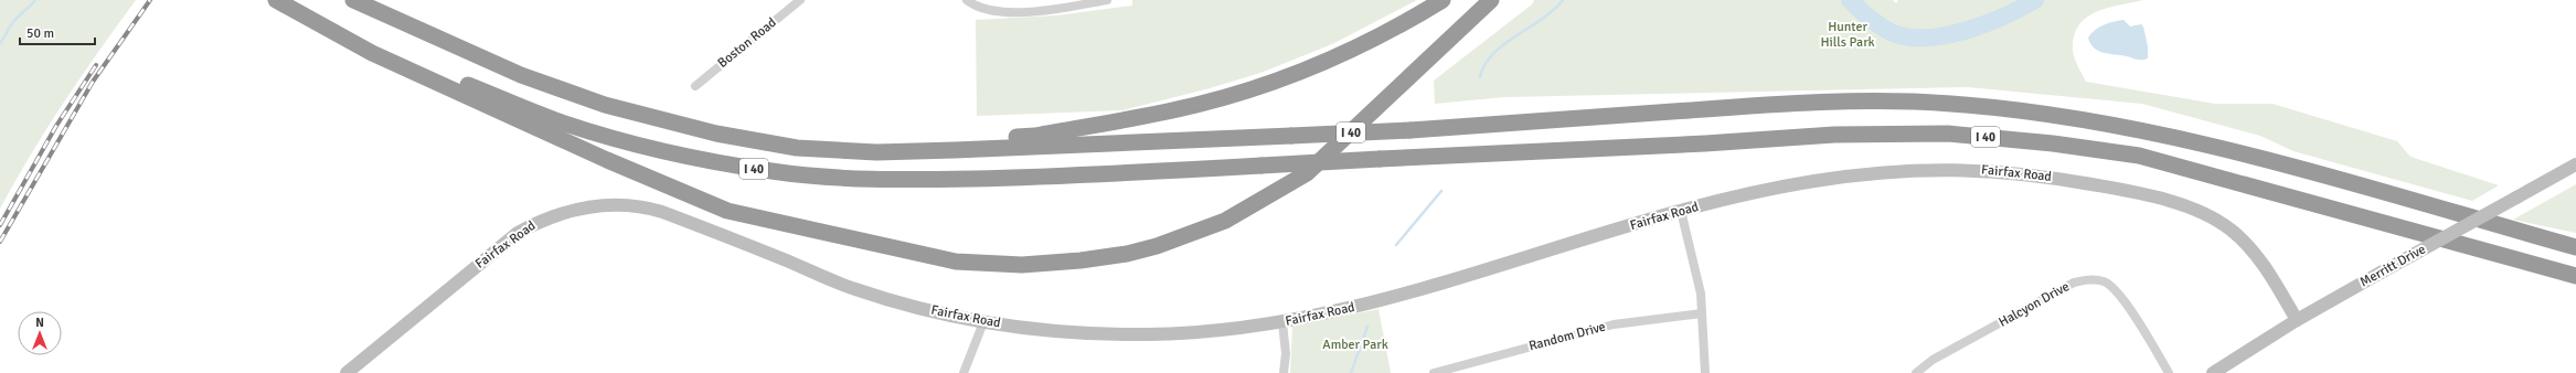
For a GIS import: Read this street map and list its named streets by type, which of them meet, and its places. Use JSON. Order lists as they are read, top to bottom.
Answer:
{
  "streets": {
    "highway": ["I 40"],
    "street": [
      "Boston Road",
      "Fairfax Road",
      "Merritt Drive",
      "Halcyon Drive",
      "Random Drive"
    ]
  },
  "crossings": [
    ["Fairfax Road", "Merritt Drive"]
  ],
  "parks": ["Hunter Hills Park", "Amber Park"],
  "scale_bar": "50 m",
  "north": "top"
}
